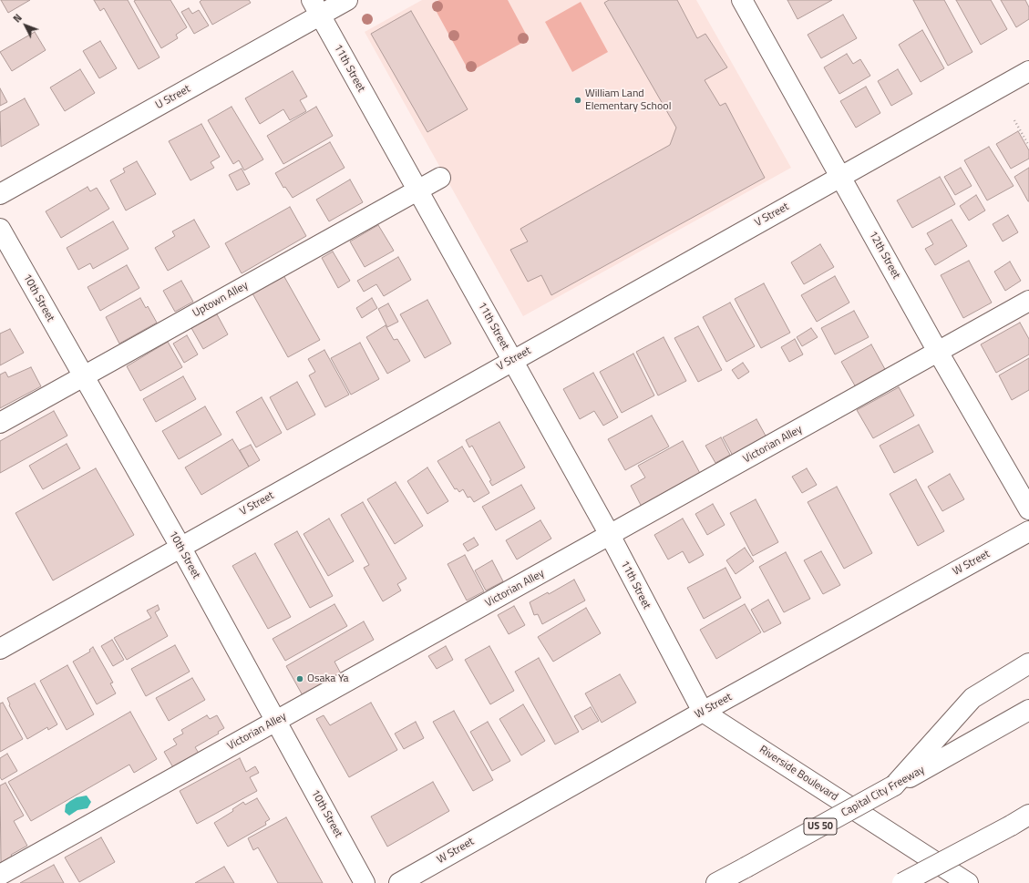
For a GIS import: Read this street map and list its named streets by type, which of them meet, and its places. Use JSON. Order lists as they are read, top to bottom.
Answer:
{
  "streets": {
    "main road": [
      "11th Street",
      "U Street",
      "V Street",
      "12th Street",
      "10th Street",
      "Uptown Alley",
      "Victorian Alley",
      "W Street",
      "Riverside Boulevard",
      "Capital City Freeway",
      "US 50"
    ]
  },
  "crossings": [
    ["11th Street", "U Street"],
    ["11th Street", "V Street"],
    ["11th Street", "Uptown Alley"],
    ["11th Street", "Victorian Alley"],
    ["11th Street", "W Street"],
    ["11th Street", "Riverside Boulevard"],
    ["V Street", "12th Street"],
    ["V Street", "10th Street"],
    ["12th Street", "Victorian Alley"],
    ["10th Street", "Uptown Alley"],
    ["10th Street", "Victorian Alley"],
    ["W Street", "Riverside Boulevard"]
  ],
  "places": ["William Land Elementary School", "Osaka Ya"],
  "north": "top left"
}
